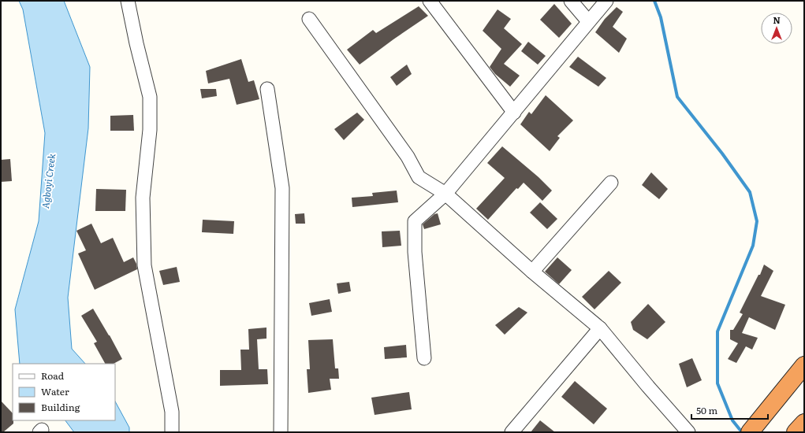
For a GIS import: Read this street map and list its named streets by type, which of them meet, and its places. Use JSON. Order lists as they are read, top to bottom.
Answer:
{
  "water": ["Agboyi Creek"],
  "legend": ["Road", "Water", "Building"],
  "scale_bar": "50 m",
  "north": "top"
}
